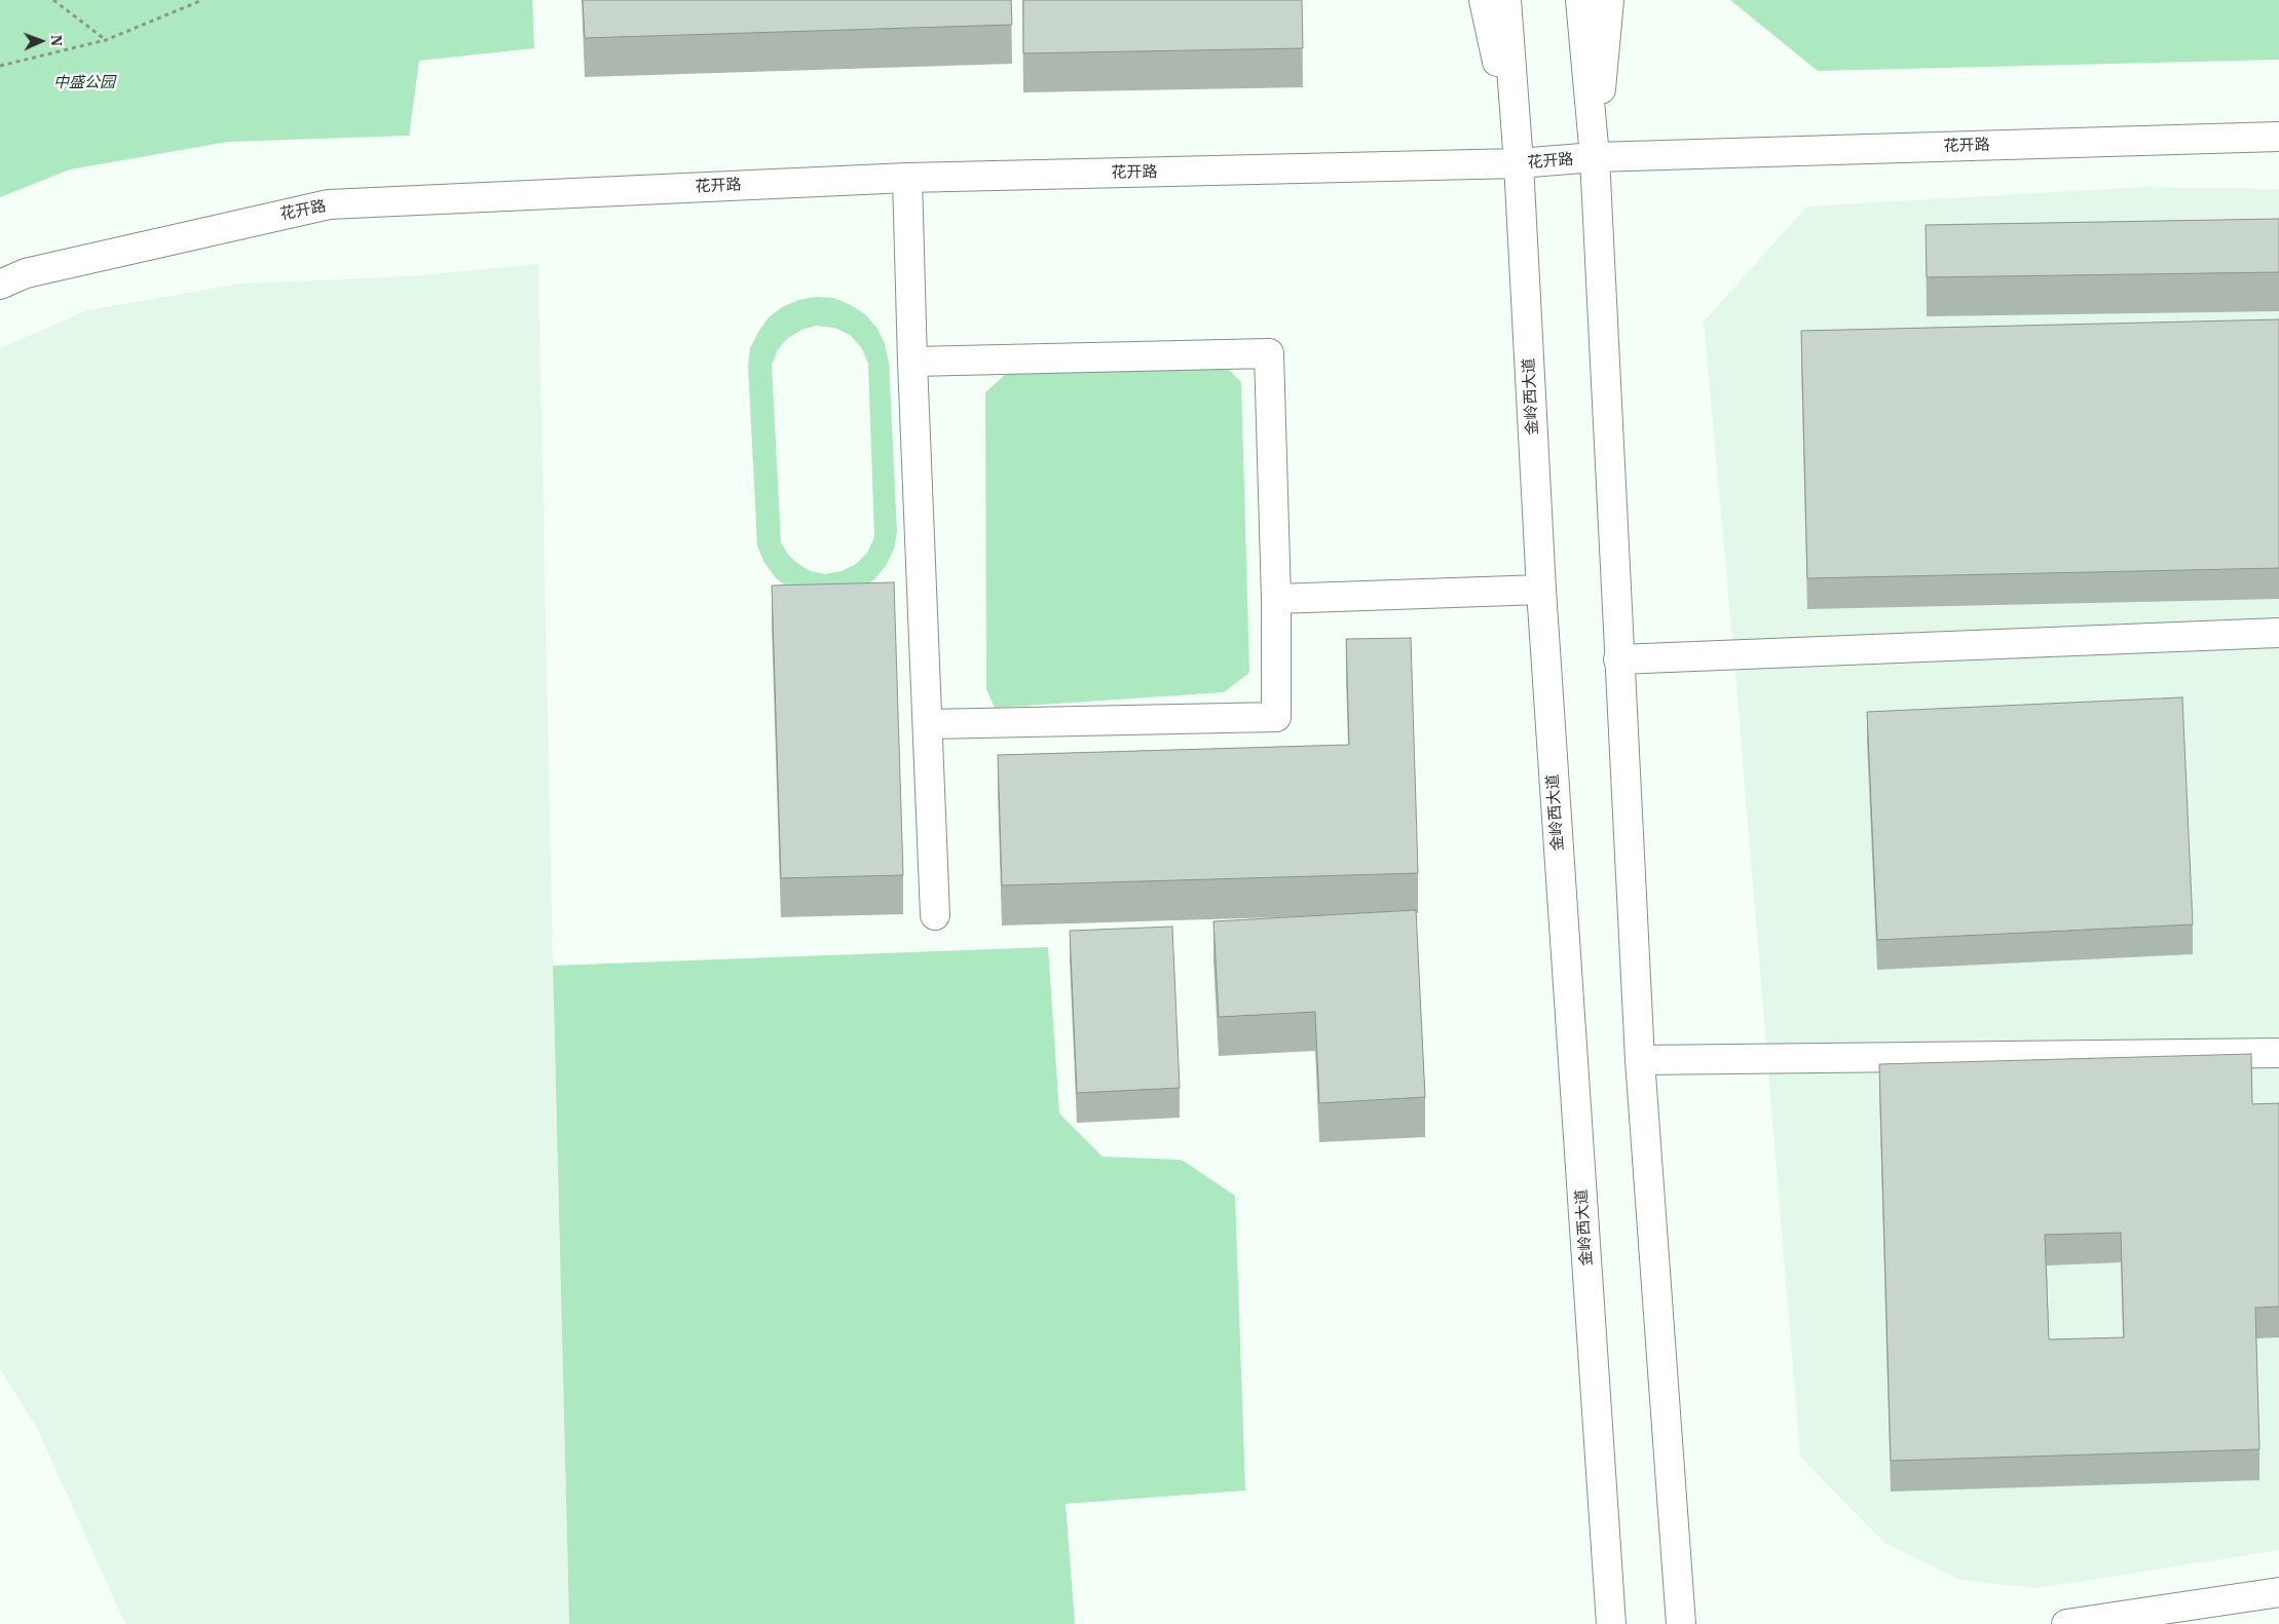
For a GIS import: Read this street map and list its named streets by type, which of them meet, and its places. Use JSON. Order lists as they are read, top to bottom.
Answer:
{
  "streets": {
    "street": ["花开路", "金岭西大道"]
  },
  "crossings": [
    ["花开路", "金岭西大道"]
  ],
  "parks": ["中盛公园"],
  "north": "right"
}
